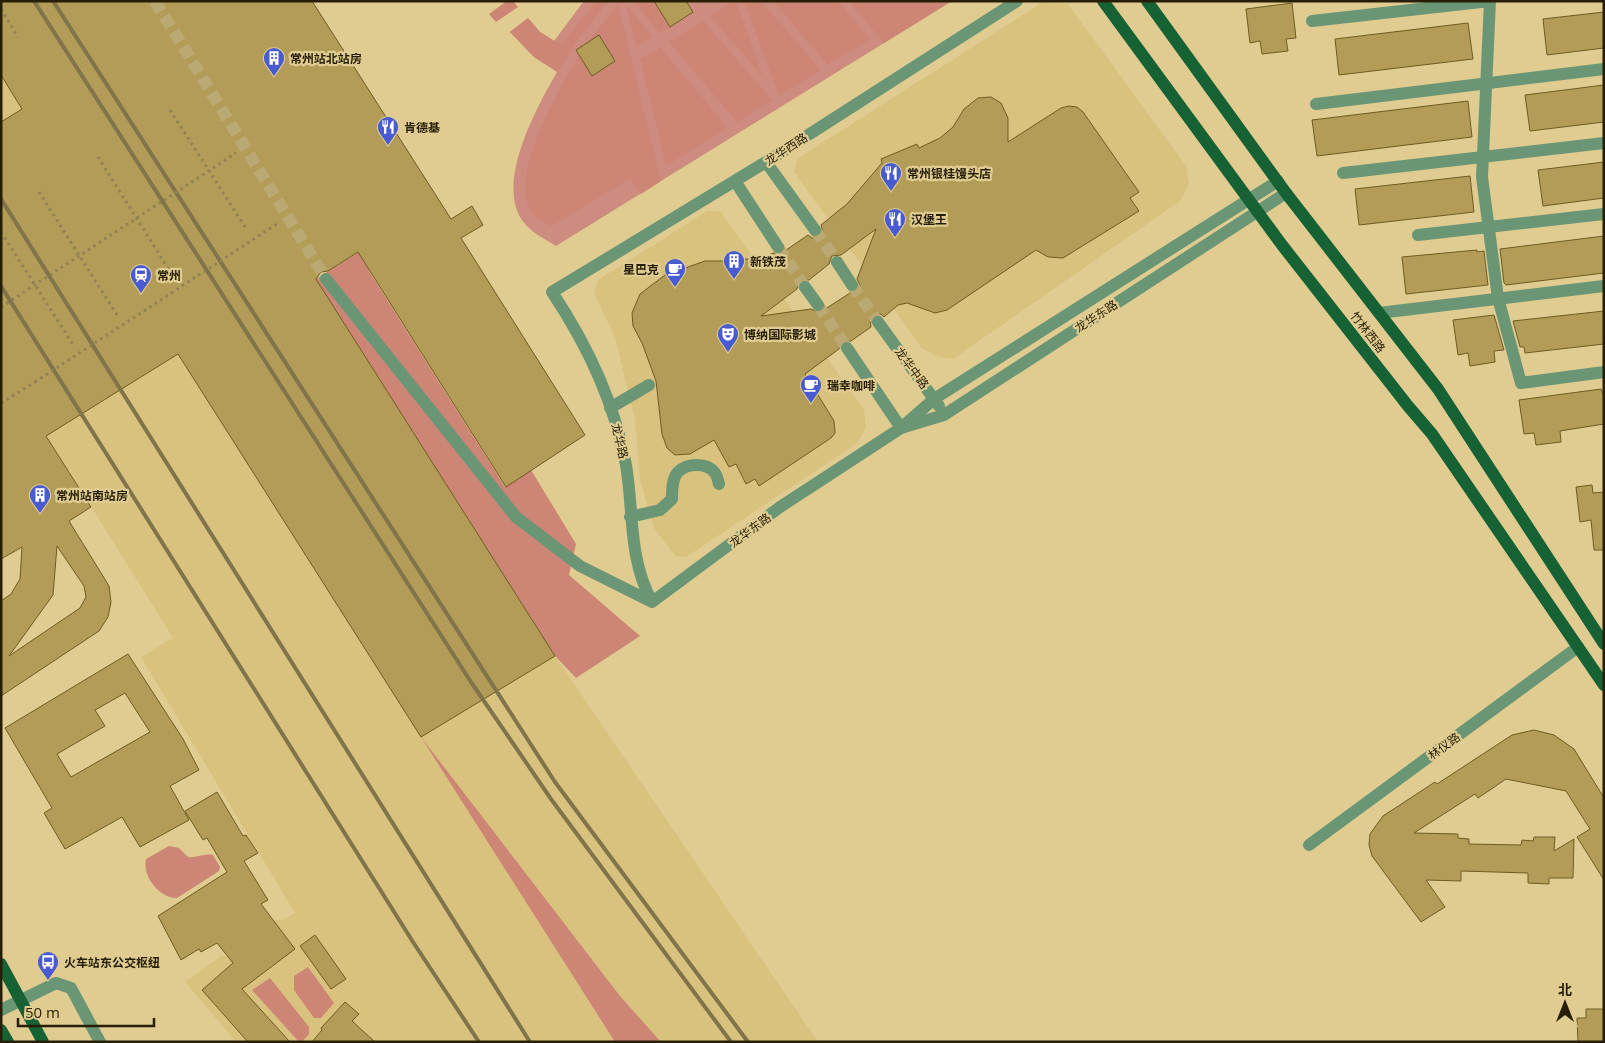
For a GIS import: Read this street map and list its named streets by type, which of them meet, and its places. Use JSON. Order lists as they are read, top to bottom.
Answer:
{
  "streets": {
    "main road": ["竹林西路"],
    "street": [
      "龙华西路",
      "龙华东路",
      "龙华中路",
      "龙华路",
      "林仪路"
    ]
  },
  "crossings": [
    ["龙华西路", "龙华路"],
    ["龙华东路", "竹林西路"],
    ["龙华东路", "龙华中路"],
    ["龙华东路", "龙华路"],
    ["竹林西路", "林仪路"]
  ],
  "places": {
    "building": ["常州站北站房", "新铁茂", "常州站南站房"],
    "restaurant": ["肯德基", "常州银桂馒头店", "汉堡王"],
    "cafe": ["星巴克", "瑞幸咖啡"],
    "station": ["常州"],
    "theatre": ["博纳国际影城"],
    "bus stop": ["火车站东公交枢纽"]
  },
  "scale_bar": "50 m",
  "north": "top"
}
